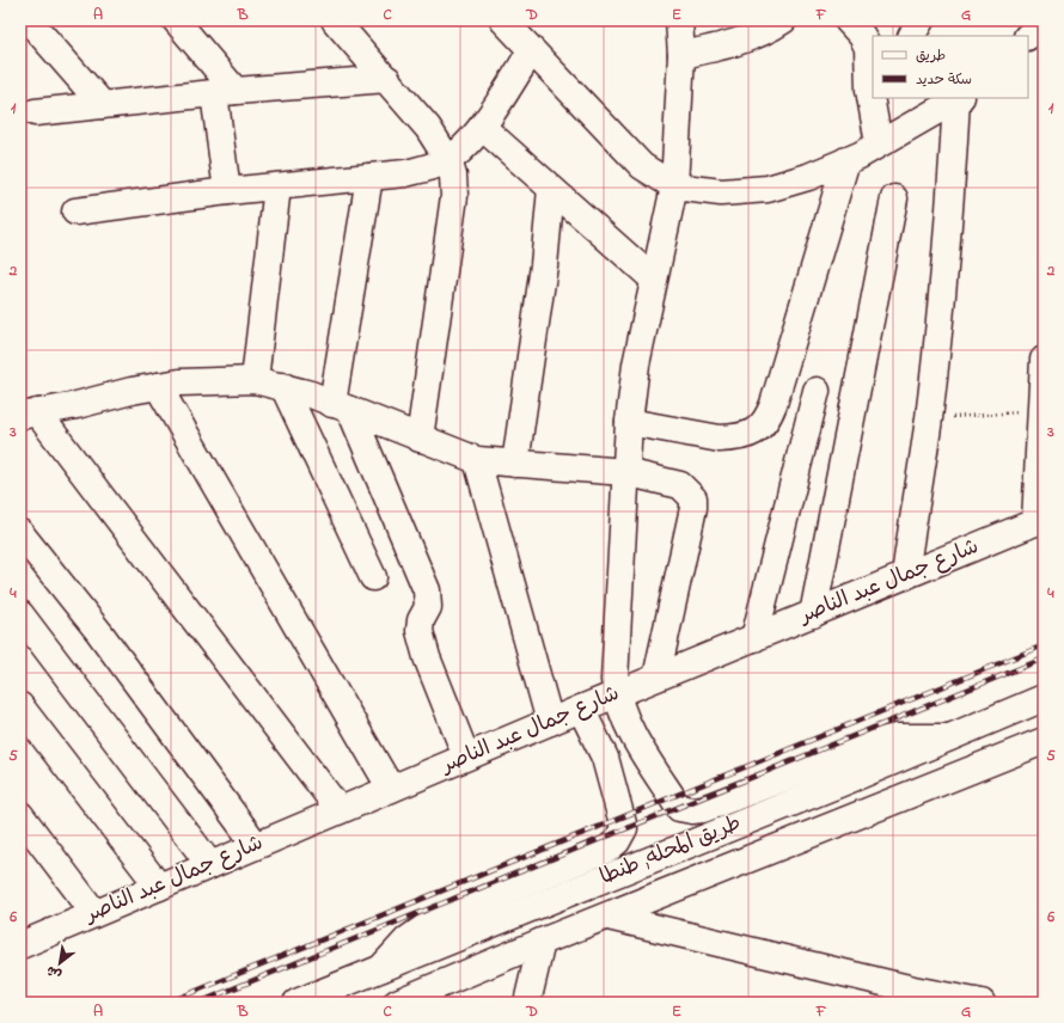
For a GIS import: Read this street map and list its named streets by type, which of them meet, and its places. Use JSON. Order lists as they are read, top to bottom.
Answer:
{
  "streets": {
    "main road": ["شارع جمال عبد الناصر", "طريق المحله, طنطا"]
  },
  "legend": ["طريق", "سكة حديد"],
  "north": "bottom left",
  "grid": {
    "columns": [
      "A",
      "B",
      "C",
      "D",
      "E",
      "F",
      "G"
    ],
    "rows": [
      "1",
      "2",
      "3",
      "4",
      "5",
      "6"
    ]
  }
}
